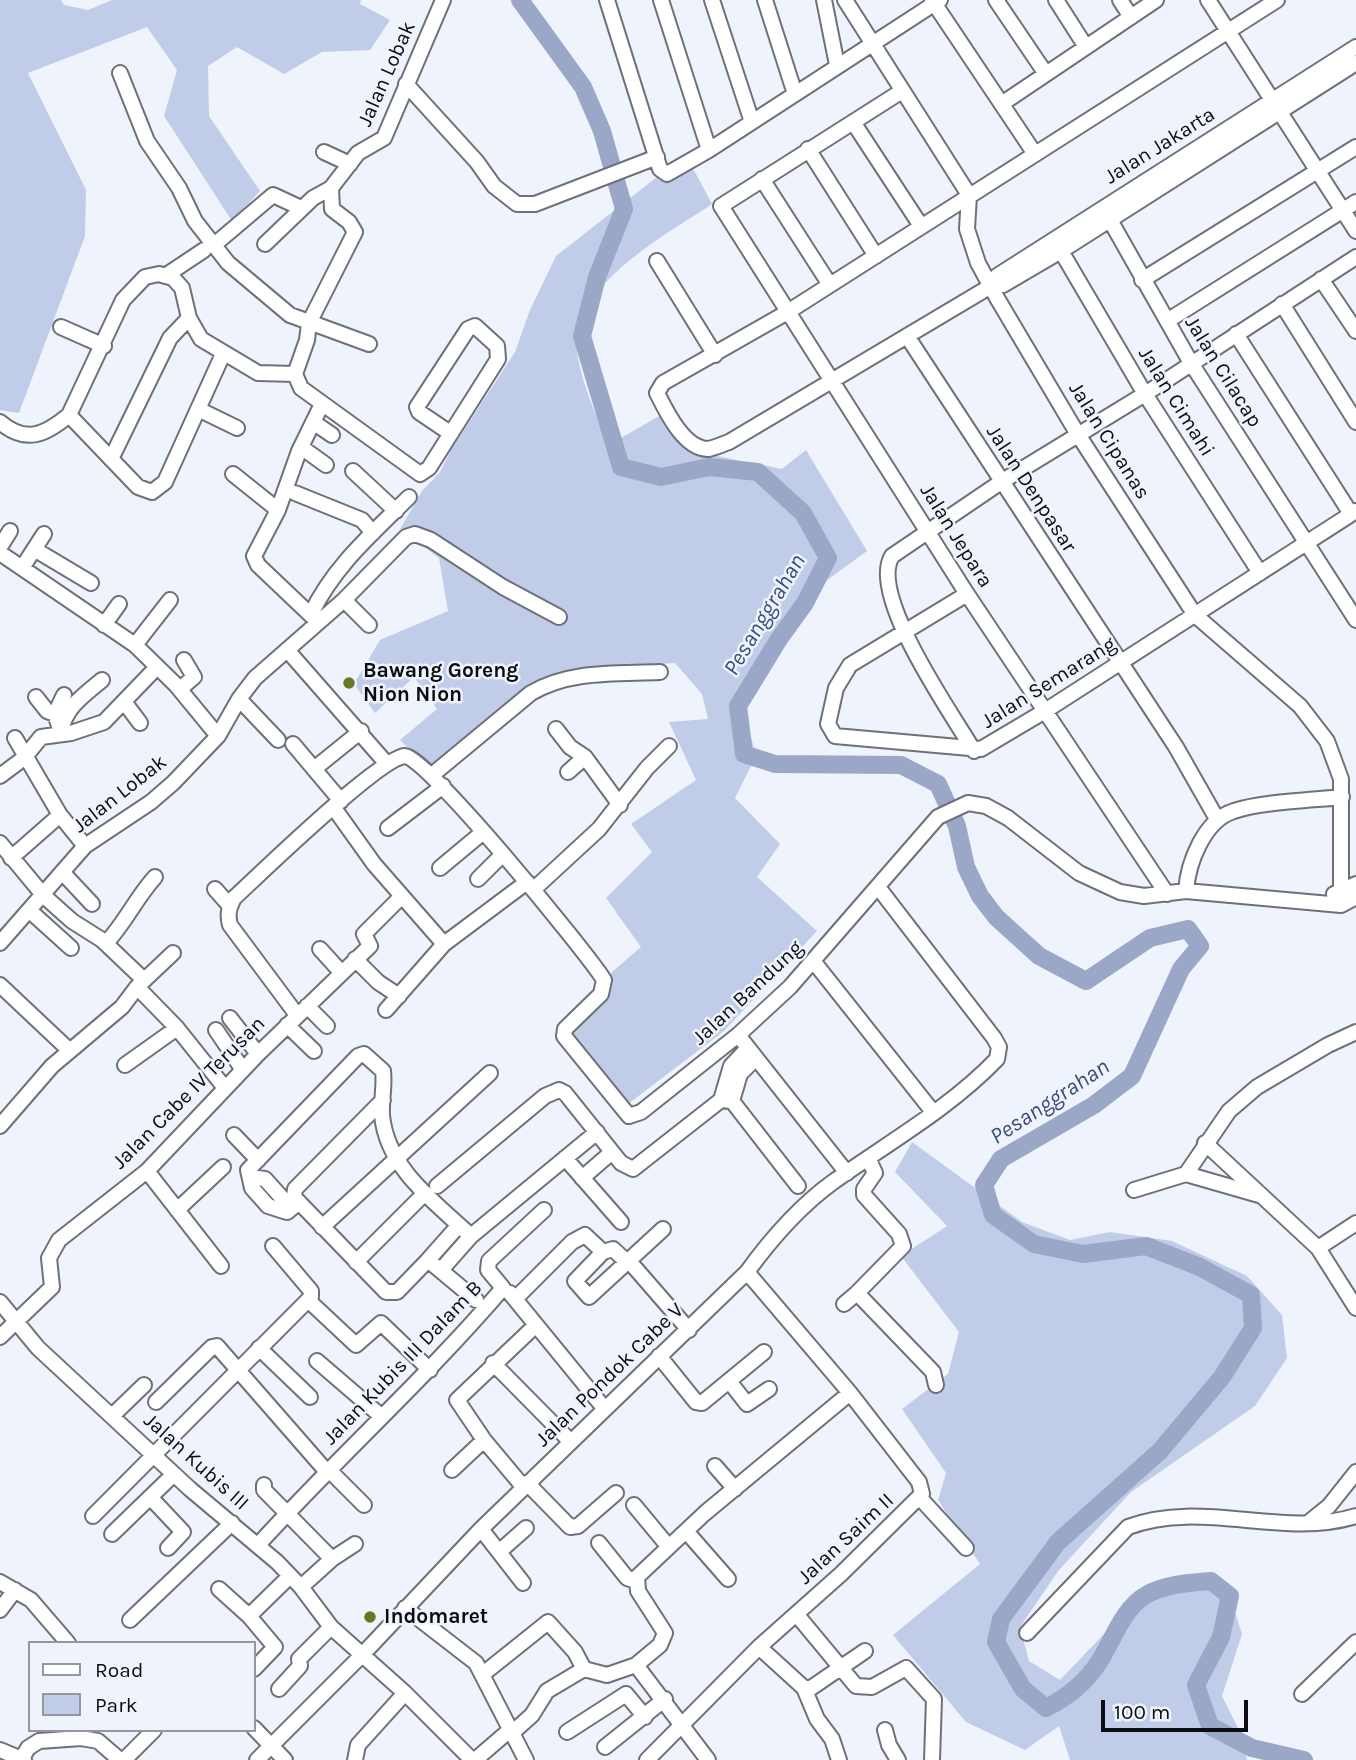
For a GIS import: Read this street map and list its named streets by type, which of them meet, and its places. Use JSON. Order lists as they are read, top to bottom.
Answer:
{
  "streets": {
    "street": [
      "Jalan Lobak",
      "Jalan Jakarta",
      "Jalan Cilacap",
      "Jalan Cimahi",
      "Jalan Cipanas",
      "Jalan Denpasar",
      "Jalan Jepara",
      "Jalan Semarang",
      "Jalan Bandung",
      "Jalan Cabe IV Terusan",
      "Jalan Kubis III Dalam B",
      "Jalan Pondok Cabe V",
      "Jalan Kubis III",
      "Jalan Saim II"
    ]
  },
  "crossings": [
    ["Jalan Jakarta", "Jalan Cilacap"],
    ["Jalan Jakarta", "Jalan Cimahi"],
    ["Jalan Jakarta", "Jalan Cipanas"],
    ["Jalan Jakarta", "Jalan Denpasar"],
    ["Jalan Jakarta", "Jalan Jepara"],
    ["Jalan Cilacap", "Jalan Semarang"],
    ["Jalan Cimahi", "Jalan Semarang"],
    ["Jalan Cipanas", "Jalan Semarang"],
    ["Jalan Cipanas", "Jalan Bandung"],
    ["Jalan Denpasar", "Jalan Semarang"],
    ["Jalan Jepara", "Jalan Semarang"],
    ["Jalan Jepara", "Jalan Bandung"],
    ["Jalan Bandung", "Jalan Pondok Cabe V"],
    ["Jalan Cabe IV Terusan", "Jalan Kubis III"],
    ["Jalan Kubis III Dalam B", "Jalan Kubis III"],
    ["Jalan Pondok Cabe V", "Jalan Kubis III"],
    ["Jalan Pondok Cabe V", "Jalan Saim II"]
  ],
  "water": ["Pesanggrahan"],
  "places": ["Bawang Goreng Nion Nion", "Indomaret"],
  "legend": ["Road", "Park"],
  "scale_bar": "100 m"
}
